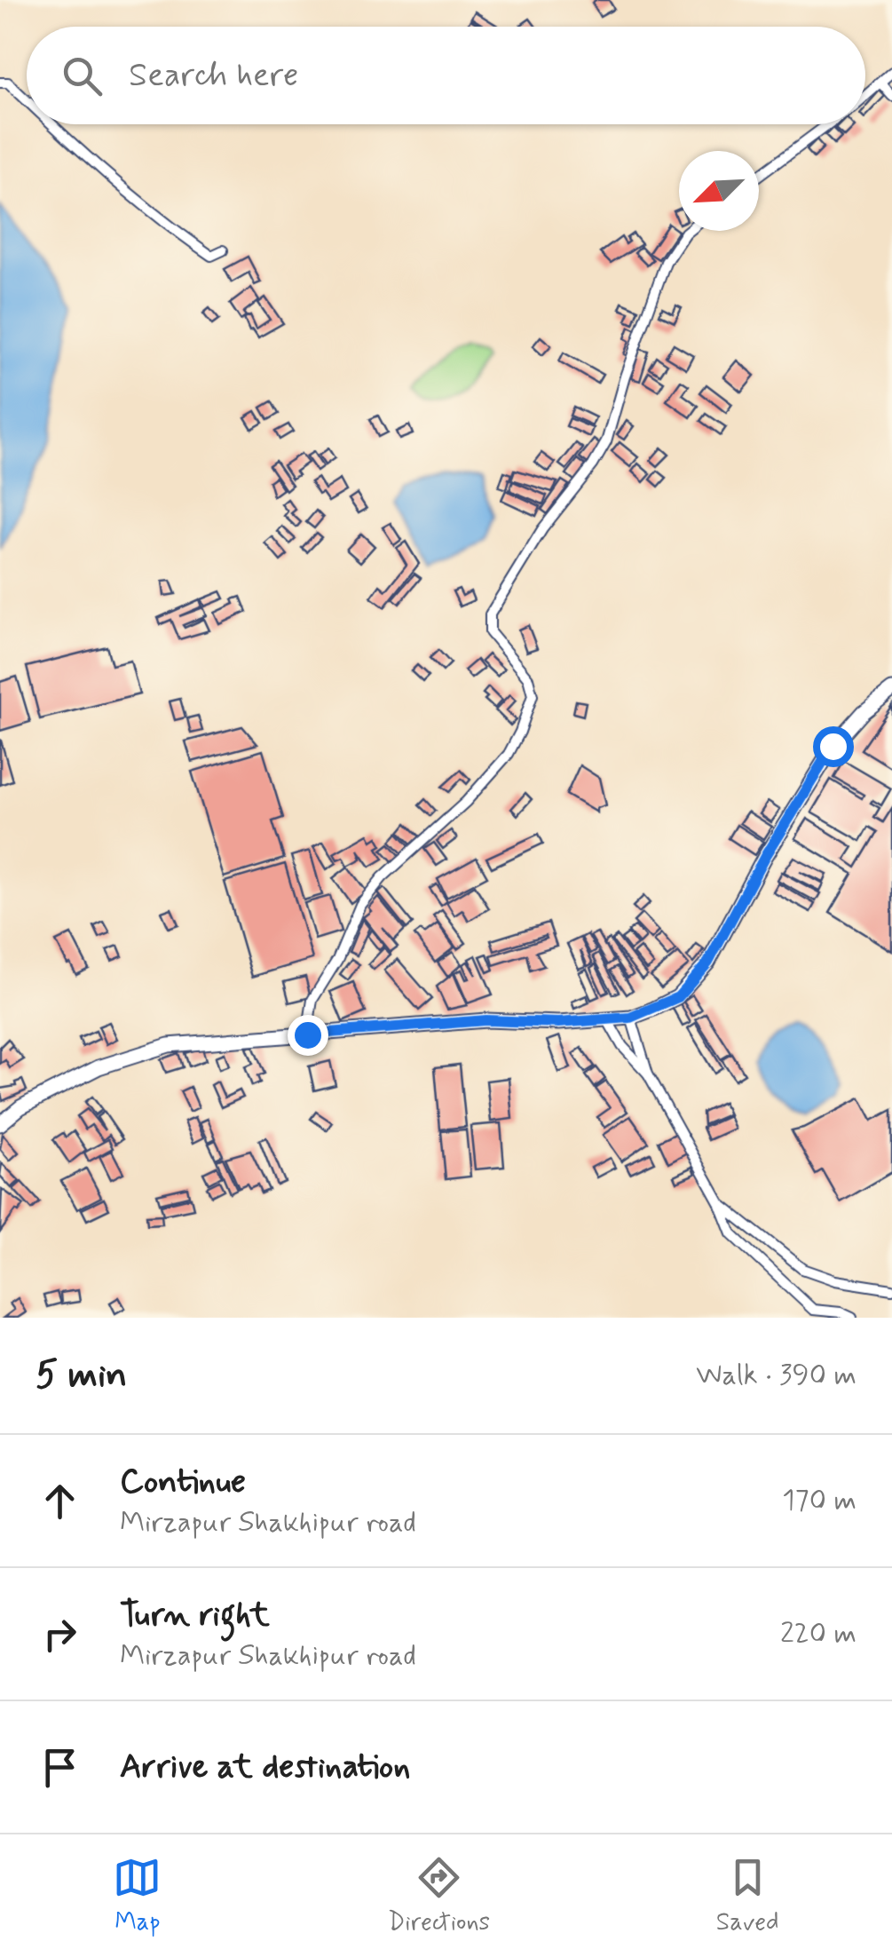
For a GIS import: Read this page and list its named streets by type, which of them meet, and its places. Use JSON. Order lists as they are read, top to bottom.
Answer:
{
  "north": "bottom left",
  "page": {
    "search": "Search here",
    "heading": ["5 min", "Walk · 390 m"],
    "list": [
      ["Continue", "Mirzapur Shakhipur road", "170 m"],
      ["Turn right", "Mirzapur Shakhipur road", "220 m"],
      "Arrive at destination"
    ],
    "nav": ["Map", "Directions", "Saved"]
  }
}
